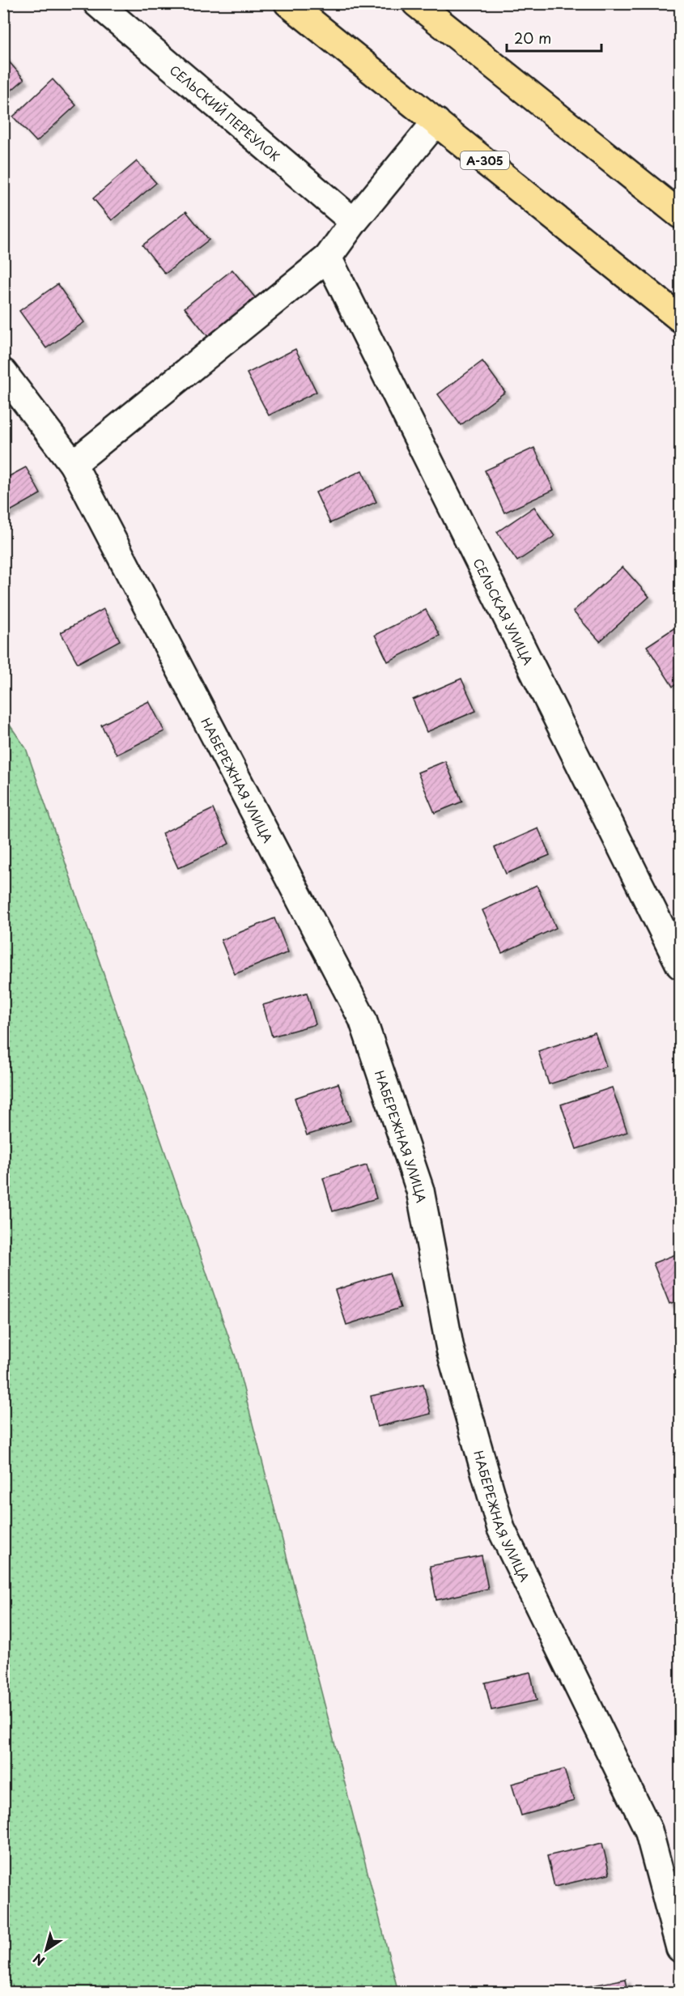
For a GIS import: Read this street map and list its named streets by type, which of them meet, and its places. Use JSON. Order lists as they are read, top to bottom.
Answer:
{
  "streets": {
    "highway": ["А-305"],
    "street": ["СЕЛЬСКИЙ ПЕРЕУЛОК", "СЕЛЬСКАЯ УЛИЦА", "НАБЕРЕЖНАЯ УЛИЦА"]
  },
  "scale_bar": "20 m",
  "north": "bottom left"
}
